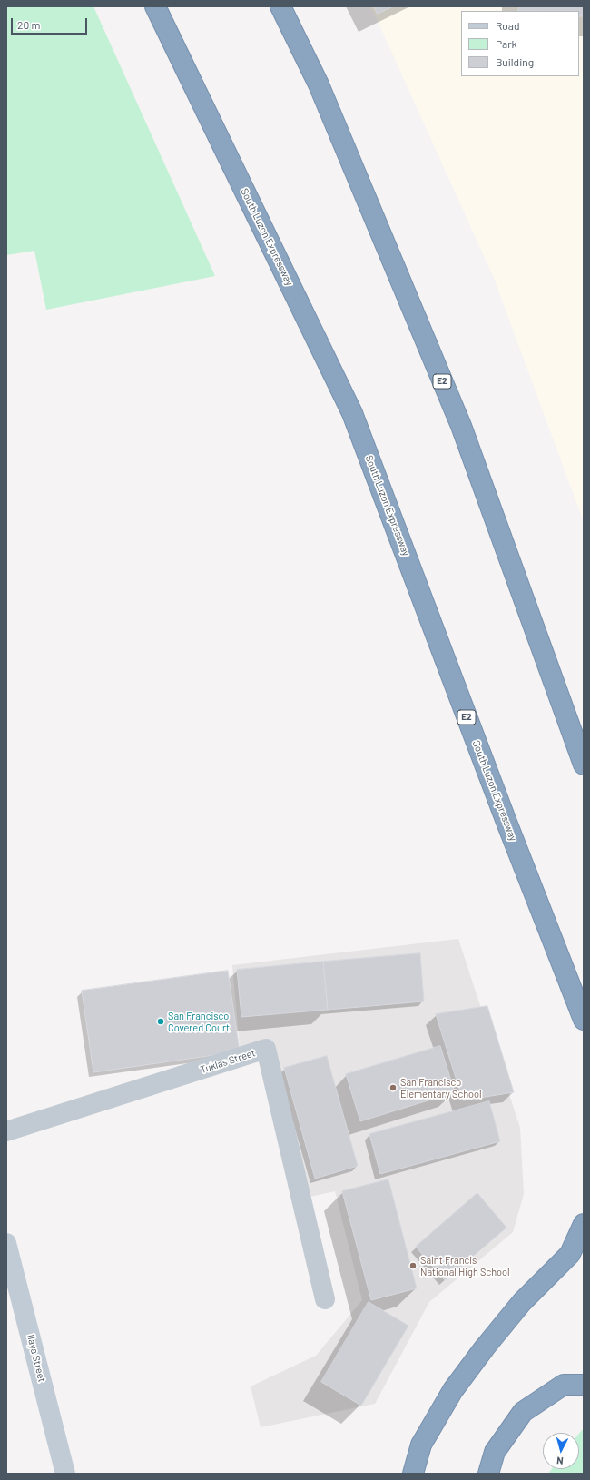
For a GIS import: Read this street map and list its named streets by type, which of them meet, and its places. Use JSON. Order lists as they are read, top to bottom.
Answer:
{
  "streets": {
    "highway": ["South Luzon Expressway", "E2"],
    "street": ["Tuklas Street", "Ilaya Street"]
  },
  "places": ["San Francisco Covered Court", "San Francisco Elementary School", "Saint Francis National High School"],
  "legend": ["Road", "Park", "Building"],
  "scale_bar": "20 m",
  "north": "bottom"
}
